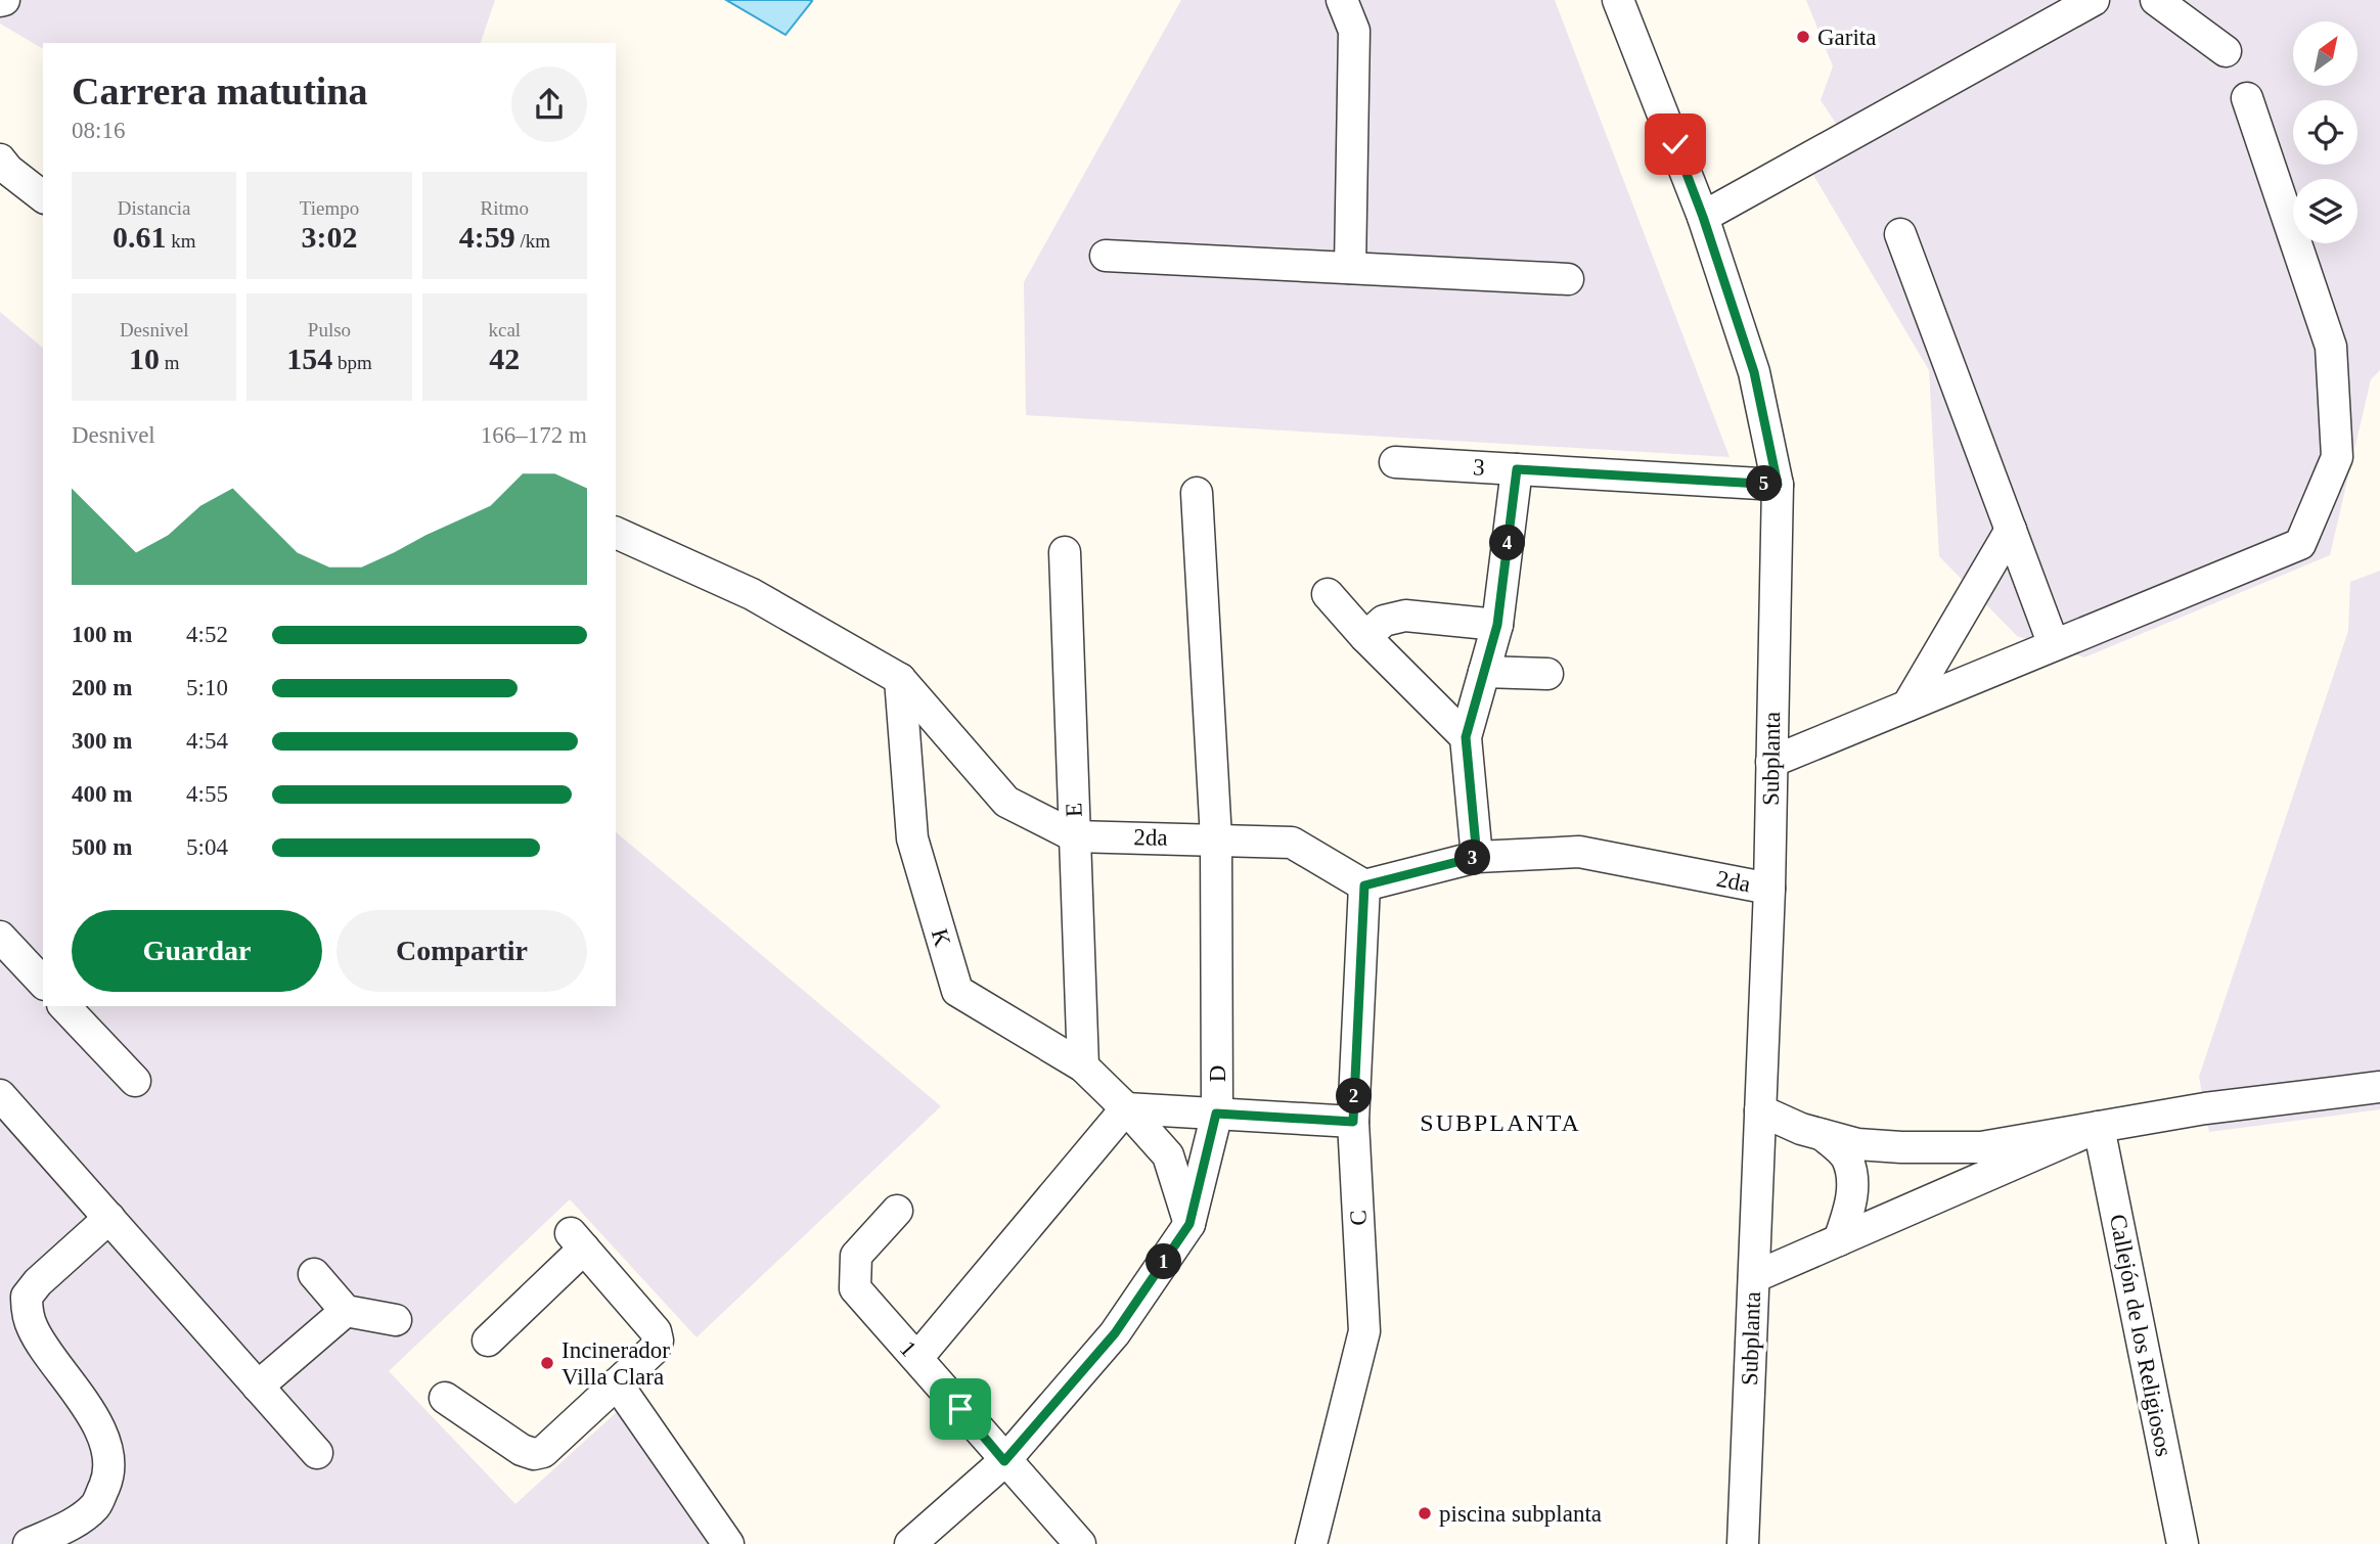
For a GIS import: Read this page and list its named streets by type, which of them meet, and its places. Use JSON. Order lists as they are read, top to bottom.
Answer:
{
  "streets": {
    "street": [
      "3",
      "Subplanta",
      "E",
      "2da",
      "K",
      "D",
      "C",
      "Callejón de los Religiosos",
      "1"
    ]
  },
  "crossings": [
    ["3", "Subplanta"],
    ["Subplanta", "2da"],
    ["E", "2da"],
    ["E", "K"],
    ["2da", "K"],
    ["2da", "D"],
    ["2da", "C"],
    ["K", "D"],
    ["D", "1"]
  ],
  "districts": ["SUBPLANTA"],
  "places": ["Garita", "Incinerador Villa Clara", "piscina subplanta"],
  "north": "top right",
  "page": {
    "heading": ["Carrera matutina", "08:16"],
    "stats": [
      ["Distancia", "0.61 km"],
      ["Tiempo", "3:02"],
      ["Ritmo", "4:59 /km"],
      ["Desnivel", "10 m"],
      ["Pulso", "154 bpm"],
      ["kcal", "42"]
    ],
    "chart": ["Desnivel", "166–172 m"],
    "pins": [
      "5",
      "4",
      "3",
      "2",
      "1"
    ],
    "list": [
      {
        "name": "100 m",
        "note": "4:52"
      },
      {
        "name": "200 m",
        "note": "5:10"
      },
      {
        "name": "300 m",
        "note": "4:54"
      },
      {
        "name": "400 m",
        "note": "4:55"
      },
      {
        "name": "500 m",
        "note": "5:04"
      }
    ],
    "buttons": ["Guardar", "Compartir"]
  }
}
